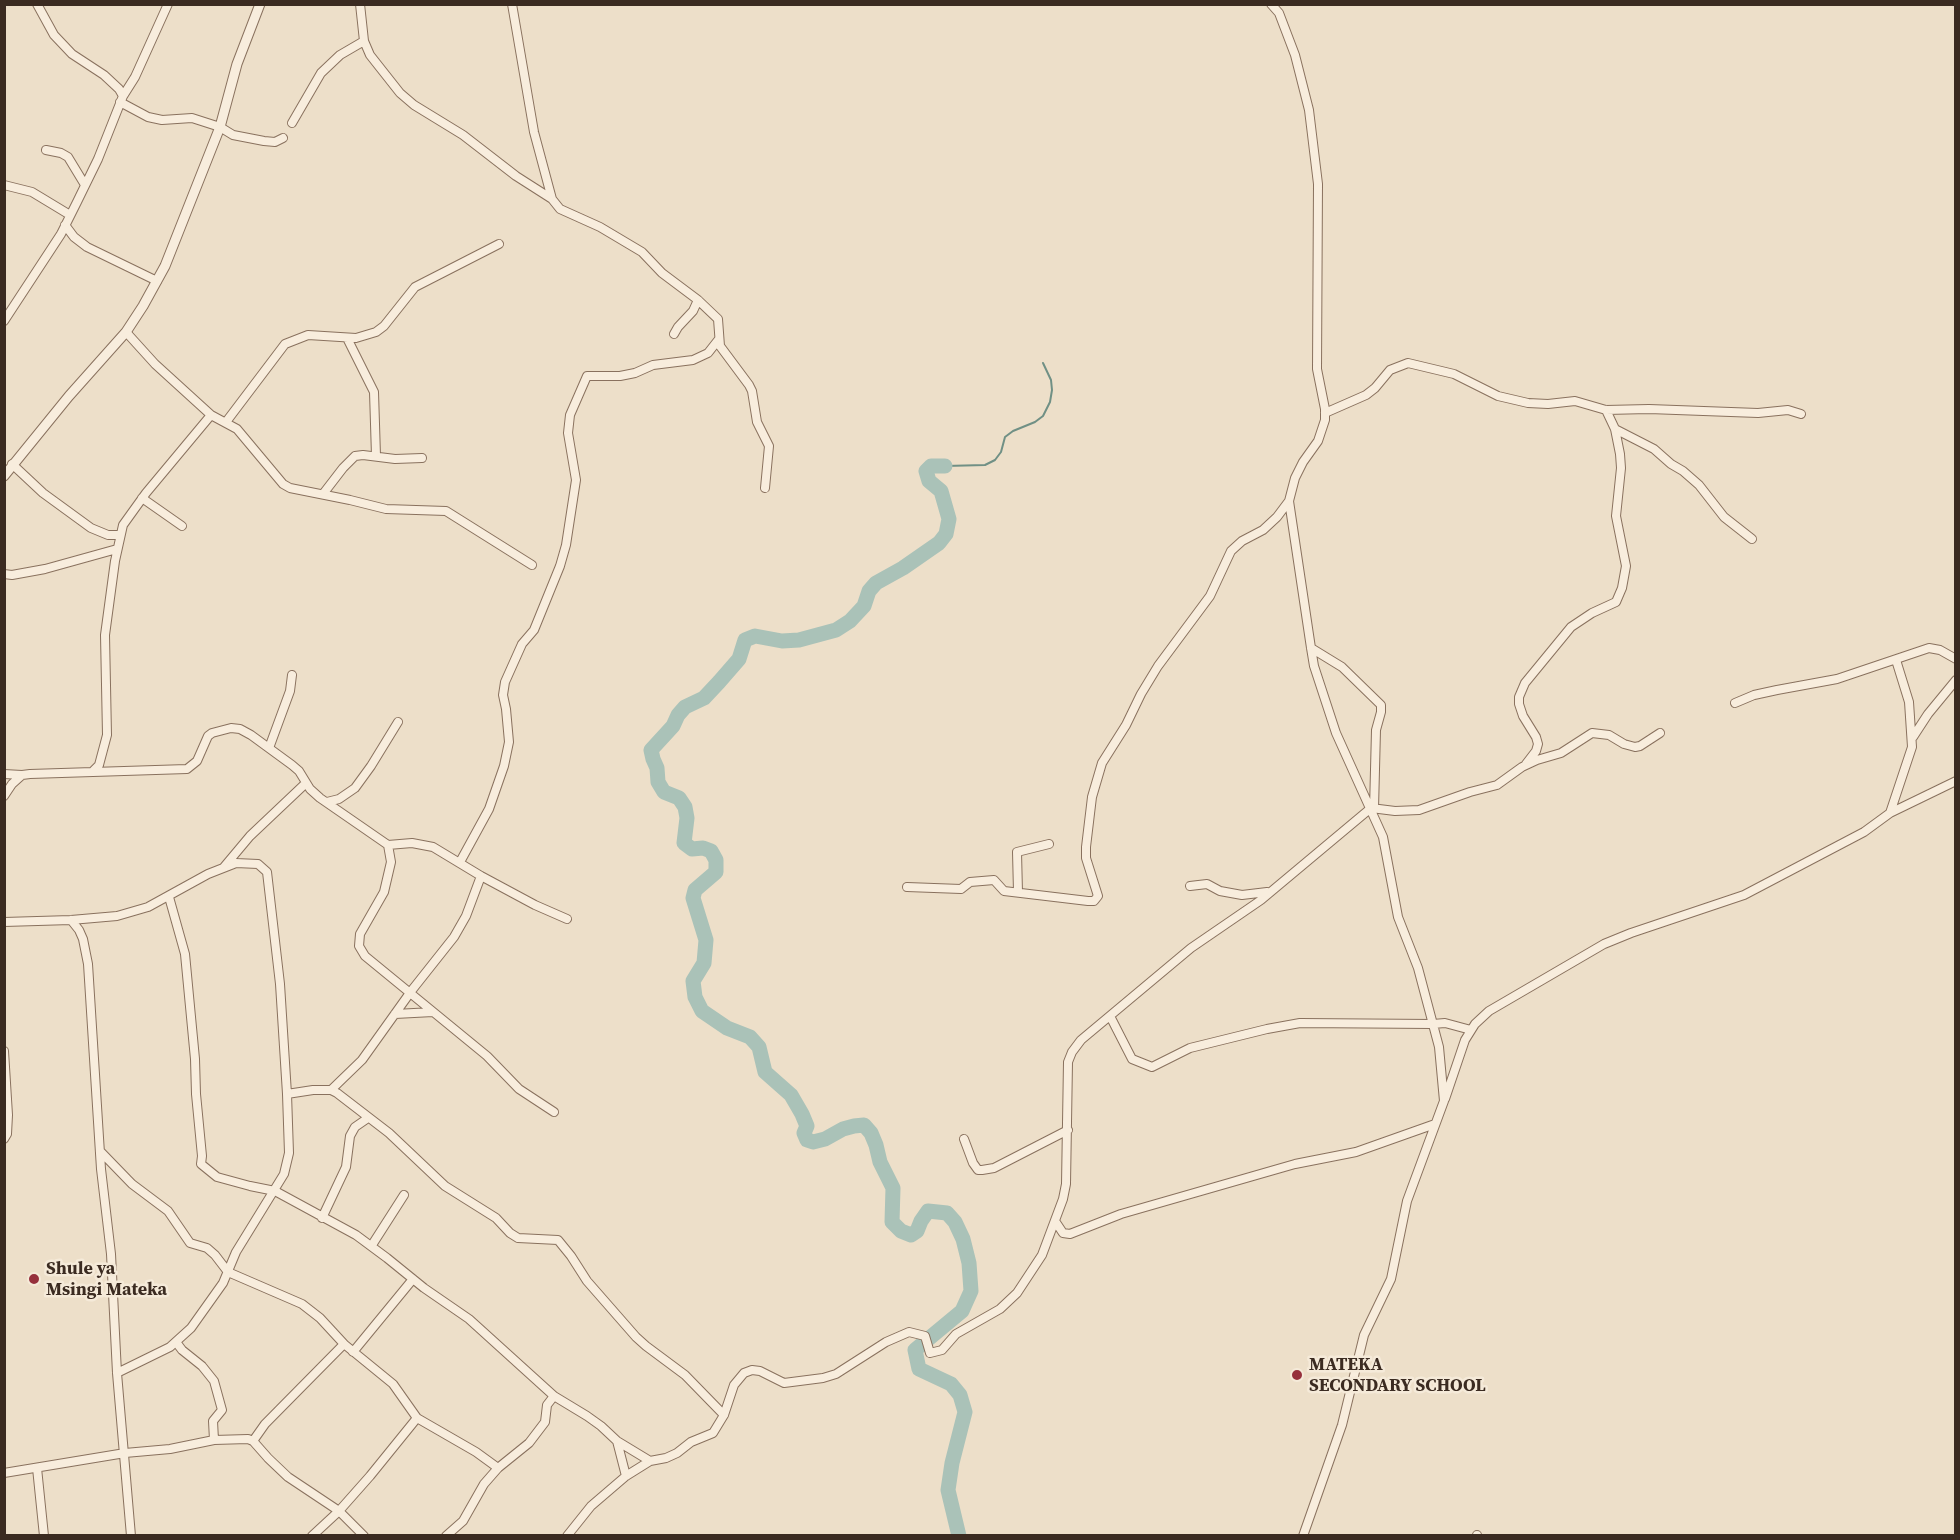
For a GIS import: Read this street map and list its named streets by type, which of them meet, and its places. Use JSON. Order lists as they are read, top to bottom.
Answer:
{
  "places": ["Shule ya Msingi Mateka", "MATEKA SECONDARY SCHOOL"]
}
